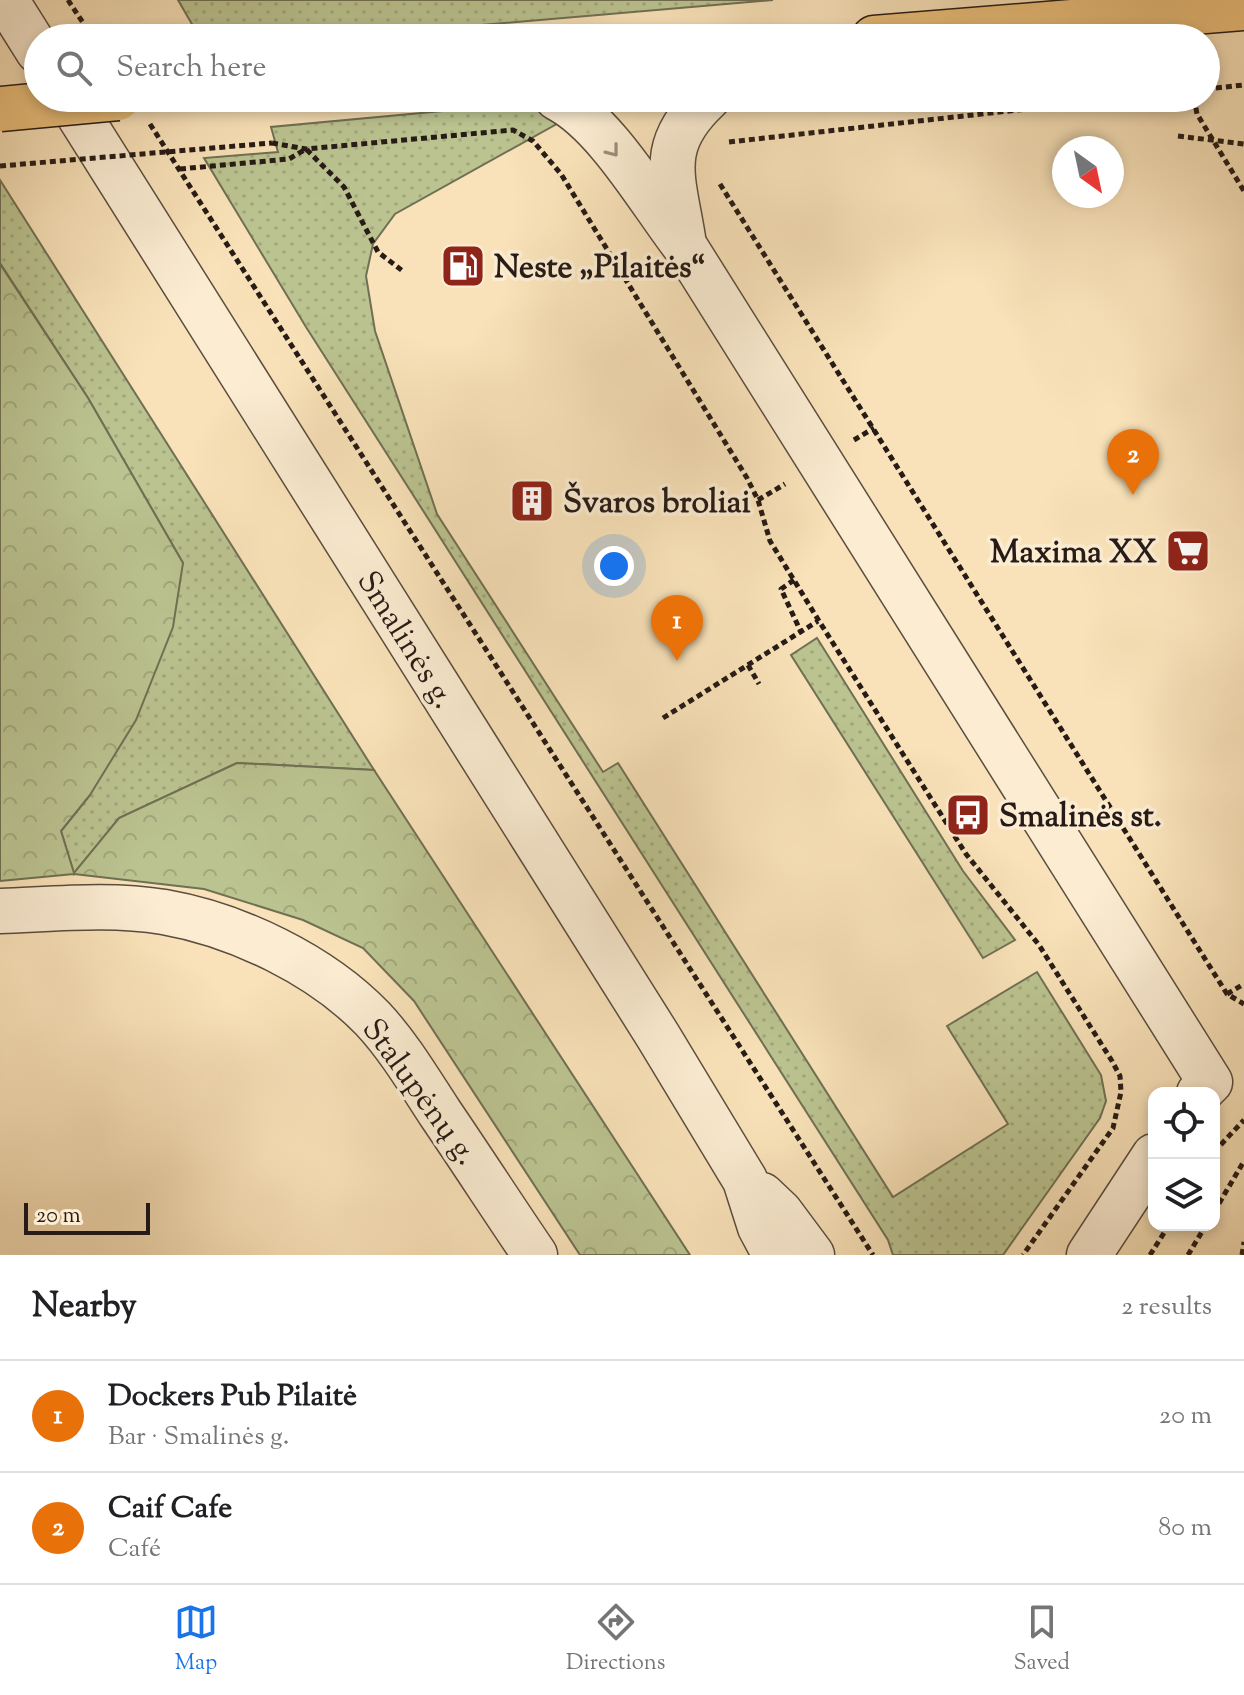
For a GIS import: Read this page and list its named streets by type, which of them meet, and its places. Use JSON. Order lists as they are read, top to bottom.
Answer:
{
  "streets": {
    "street": ["Smalinės g.", "Stalupėnų g."]
  },
  "places": {
    "fuel station": ["Neste „Pilaitės“"],
    "building": ["Švaros broliai"],
    "supermarket": ["Maxima XX"],
    "bus stop": ["Smalinės st."]
  },
  "scale_bar": "20 m",
  "north": "bottom right",
  "page": {
    "search": "Search here",
    "pins": ["2", "1"],
    "scale": "20 m",
    "heading": ["Nearby", "2 results"],
    "list": [
      {
        "mark": "1",
        "name": "Dockers Pub Pilaitė",
        "note": "Bar · Smalinės g.",
        "value": "20 m"
      },
      {
        "mark": "2",
        "name": "Caif Cafe",
        "note": "Café",
        "value": "80 m"
      }
    ],
    "nav": ["Map", "Directions", "Saved"]
  }
}
